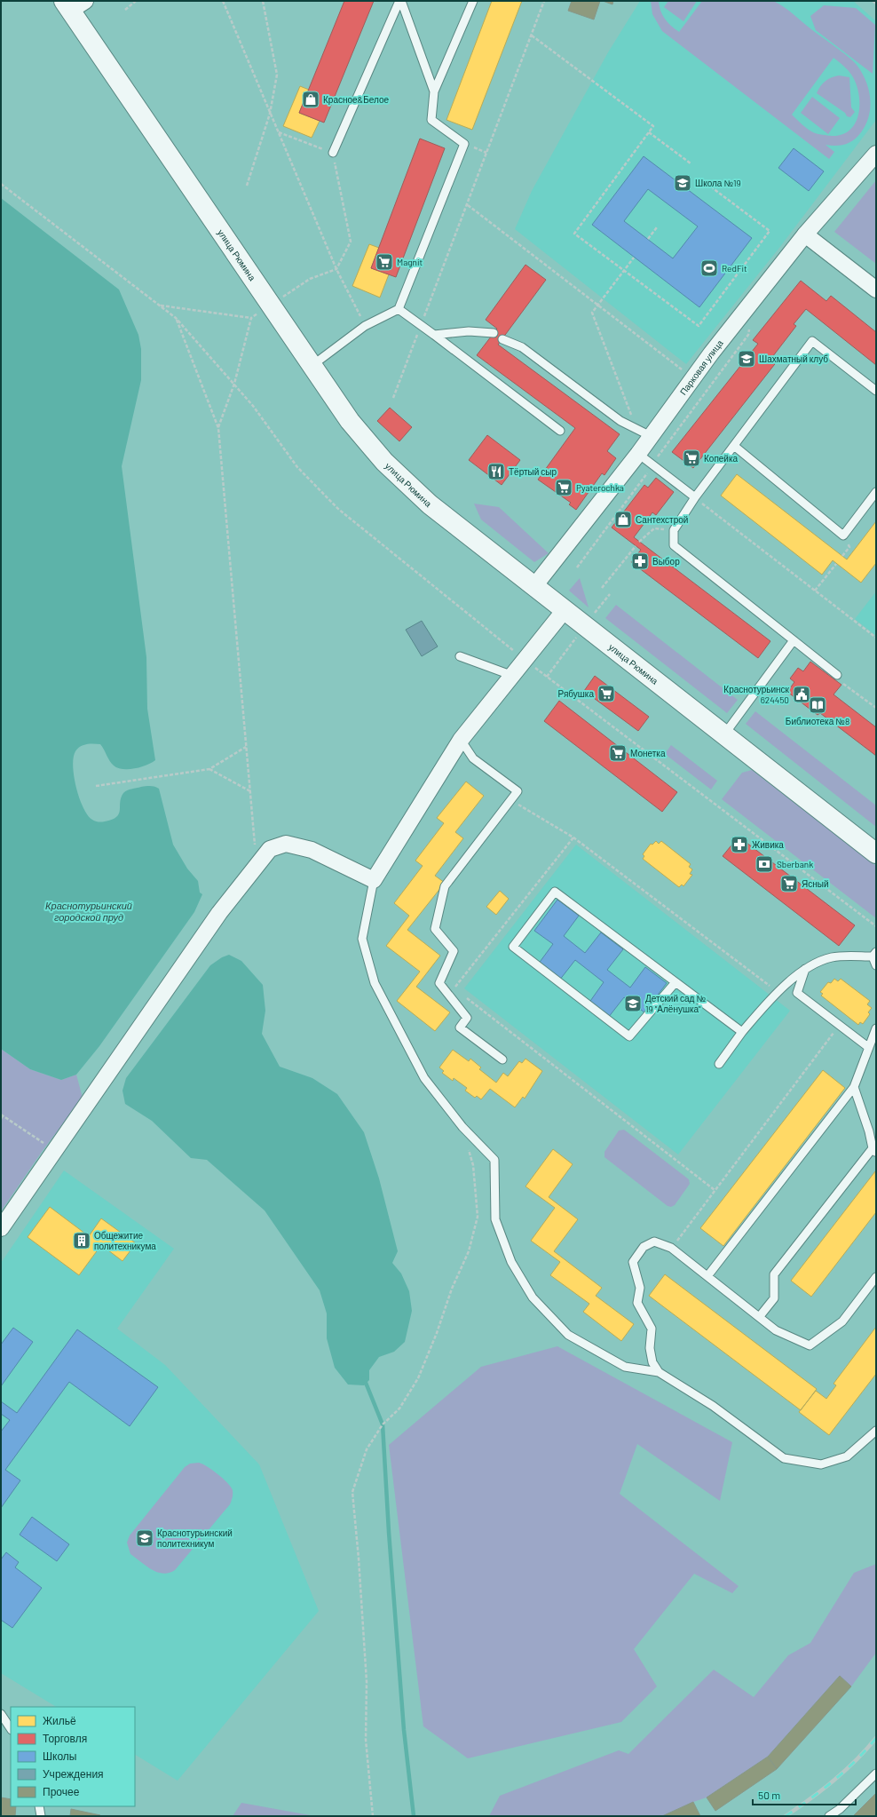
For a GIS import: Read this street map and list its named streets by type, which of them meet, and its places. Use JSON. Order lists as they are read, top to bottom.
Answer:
{
  "streets": {
    "main road": ["улица Рюмина"],
    "street": ["Парковая улица"]
  },
  "crossings": [
    ["улица Рюмина", "Парковая улица"]
  ],
  "water": ["Краснотурьинский городской пруд"],
  "places": {
    "shop": ["Красное&Белое", "Сантехстрой"],
    "school or university": [
      "Школа №19",
      "Шахматный клуб",
      "Детский сад № 19 \"Алёнушка\"",
      "Краснотурьинский политехникум"
    ],
    "supermarket": [
      "Magnit",
      "Копейка",
      "Pyaterochka",
      "Рябушка",
      "Монетка",
      "Ясный"
    ],
    "sports": ["RedFit"],
    "restaurant": ["Тёртый сыр"],
    "pharmacy": ["Выбор", "Живика"],
    "public building": ["Краснотурьинск 624450"],
    "library": ["Библиотека №8"],
    "bank": ["Sberbank"],
    "building": ["Общежитие политехникума"]
  },
  "legend": [
    "Жильё",
    "Торговля",
    "Школы",
    "Учреждения",
    "Прочее"
  ],
  "scale_bar": "50 m"
}
